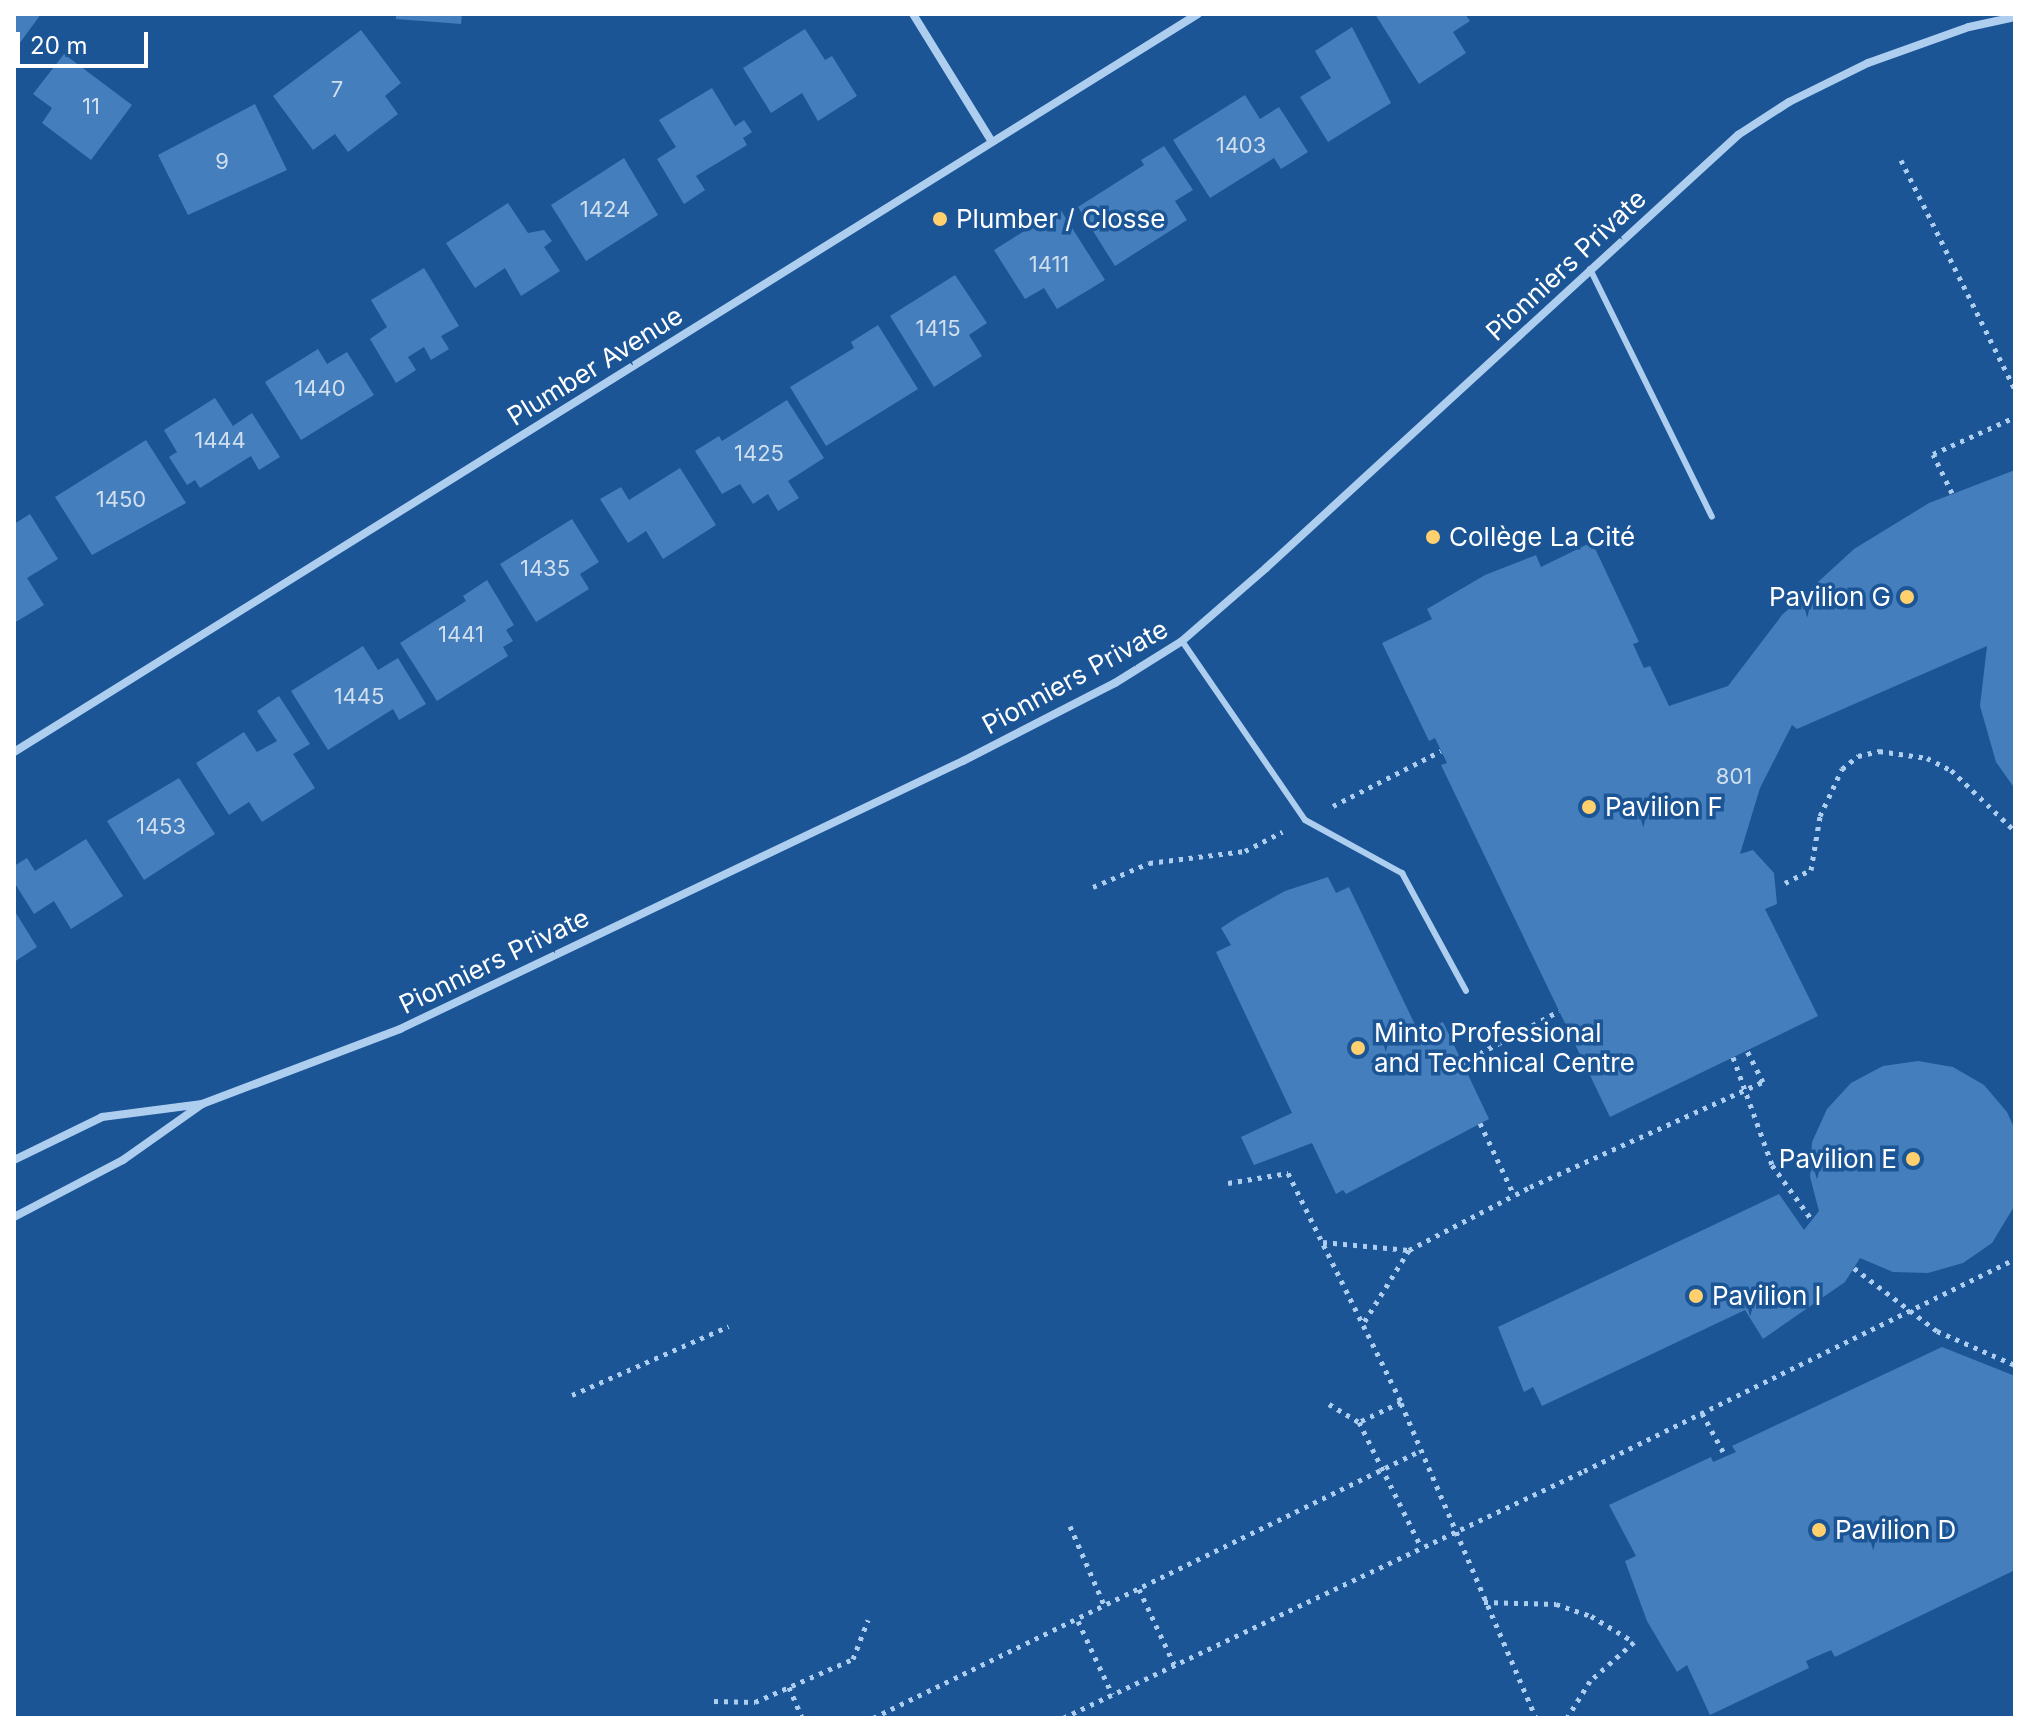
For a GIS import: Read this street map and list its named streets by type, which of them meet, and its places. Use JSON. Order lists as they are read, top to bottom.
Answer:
{
  "streets": {
    "street": ["Pionniers Private", "Plumber Avenue"]
  },
  "places": [
    "Plumber / Closse",
    "Collège La Cité",
    "Pavilion G",
    "Pavilion F",
    "Minto Professional and Technical Centre",
    "Pavilion E",
    "Pavilion I",
    "Pavilion D"
  ],
  "house_numbers": [
    "7",
    "11",
    "1403",
    "9",
    "1424",
    "1411",
    "1415",
    "1440",
    "1444",
    "1425",
    "1450",
    "1435",
    "1441",
    "1445",
    "801",
    "1453"
  ],
  "scale_bar": "20 m"
}
